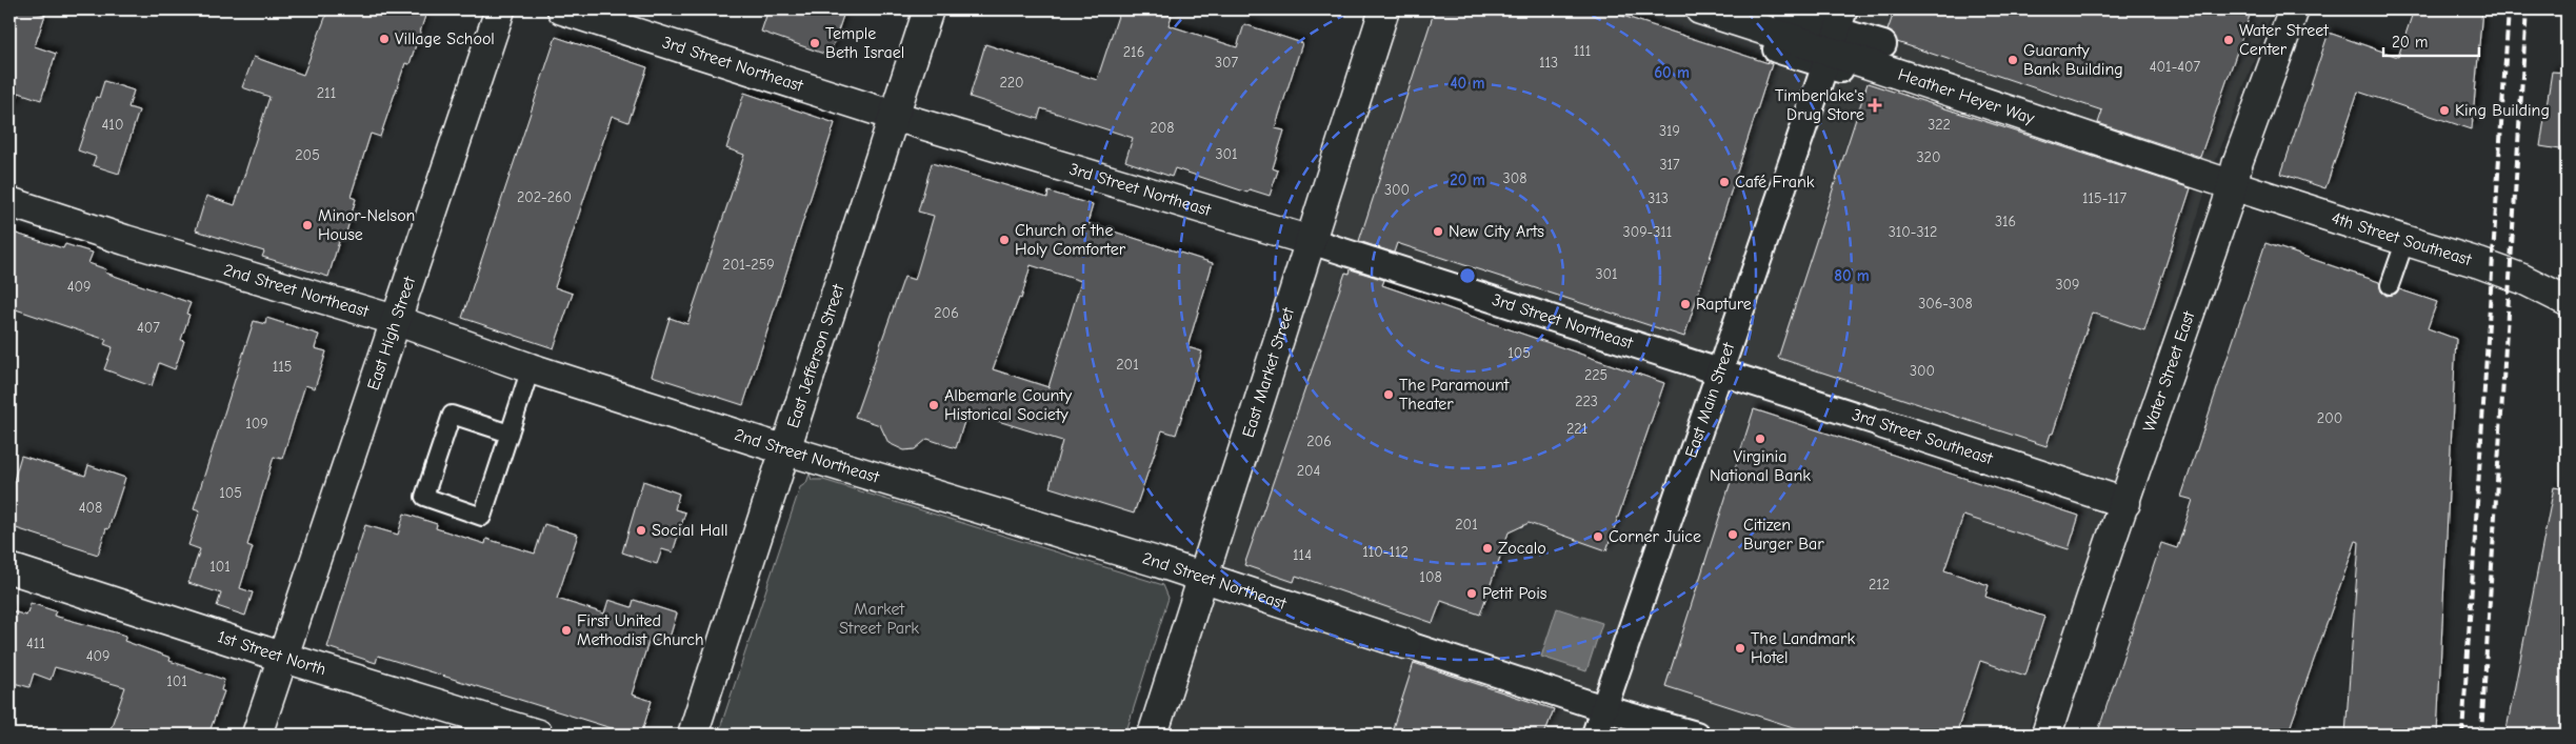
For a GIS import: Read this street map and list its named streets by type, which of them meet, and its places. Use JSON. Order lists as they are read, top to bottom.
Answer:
{
  "streets": {
    "street": [
      "3rd Street Northeast",
      "Heather Heyer Way",
      "4th Street Southeast",
      "2nd Street Northeast",
      "East High Street",
      "East Jefferson Street",
      "East Market Street",
      "Water Street East",
      "East Main Street",
      "3rd Street Southeast",
      "1st Street North"
    ]
  },
  "crossings": [
    ["3rd Street Northeast", "East Jefferson Street"],
    ["3rd Street Northeast", "East Market Street"],
    ["3rd Street Northeast", "East Main Street"],
    ["3rd Street Northeast", "3rd Street Southeast"],
    ["Heather Heyer Way", "4th Street Southeast"],
    ["Heather Heyer Way", "Water Street East"],
    ["Heather Heyer Way", "East Main Street"],
    ["4th Street Southeast", "Water Street East"],
    ["2nd Street Northeast", "East High Street"],
    ["2nd Street Northeast", "East Jefferson Street"],
    ["2nd Street Northeast", "East Market Street"],
    ["2nd Street Northeast", "East Main Street"],
    ["East High Street", "1st Street North"],
    ["Water Street East", "3rd Street Southeast"],
    ["East Main Street", "3rd Street Southeast"]
  ],
  "parks": ["Market Street Park"],
  "places": {
    "other": [
      "Village School",
      "Water Street Center",
      "Temple Beth Israel",
      "Guaranty Bank Building",
      "King Building",
      "Café Frank",
      "Minor-Nelson House",
      "New City Arts",
      "Church of the Holy Comforter",
      "Rapture",
      "The Paramount Theater",
      "Albemarle County Historical Society",
      "Virginia National Bank",
      "Social Hall",
      "Citizen Burger Bar",
      "Corner Juice",
      "Zocalo",
      "Petit Pois",
      "First United Methodist Church",
      "The Landmark Hotel"
    ],
    "health": ["Timberlake's Drug Store"]
  },
  "house_numbers": [
    "111",
    "216",
    "307",
    "113",
    "401-407",
    "220",
    "211",
    "410",
    "322",
    "208",
    "319",
    "301",
    "205",
    "320",
    "317",
    "308",
    "300",
    "202-260",
    "313",
    "115-117",
    "316",
    "309-311",
    "310-312",
    "201-259",
    "301",
    "309",
    "409",
    "306-308",
    "206",
    "407",
    "105",
    "201",
    "115",
    "300",
    "225",
    "223",
    "200",
    "109",
    "221",
    "206",
    "204",
    "105",
    "408",
    "201",
    "110-112",
    "114",
    "101",
    "108",
    "212",
    "411",
    "409",
    "101"
  ],
  "scale_bar": "20 m",
  "rings": [
    "60 m",
    "40 m",
    "20 m",
    "80 m"
  ]
}
